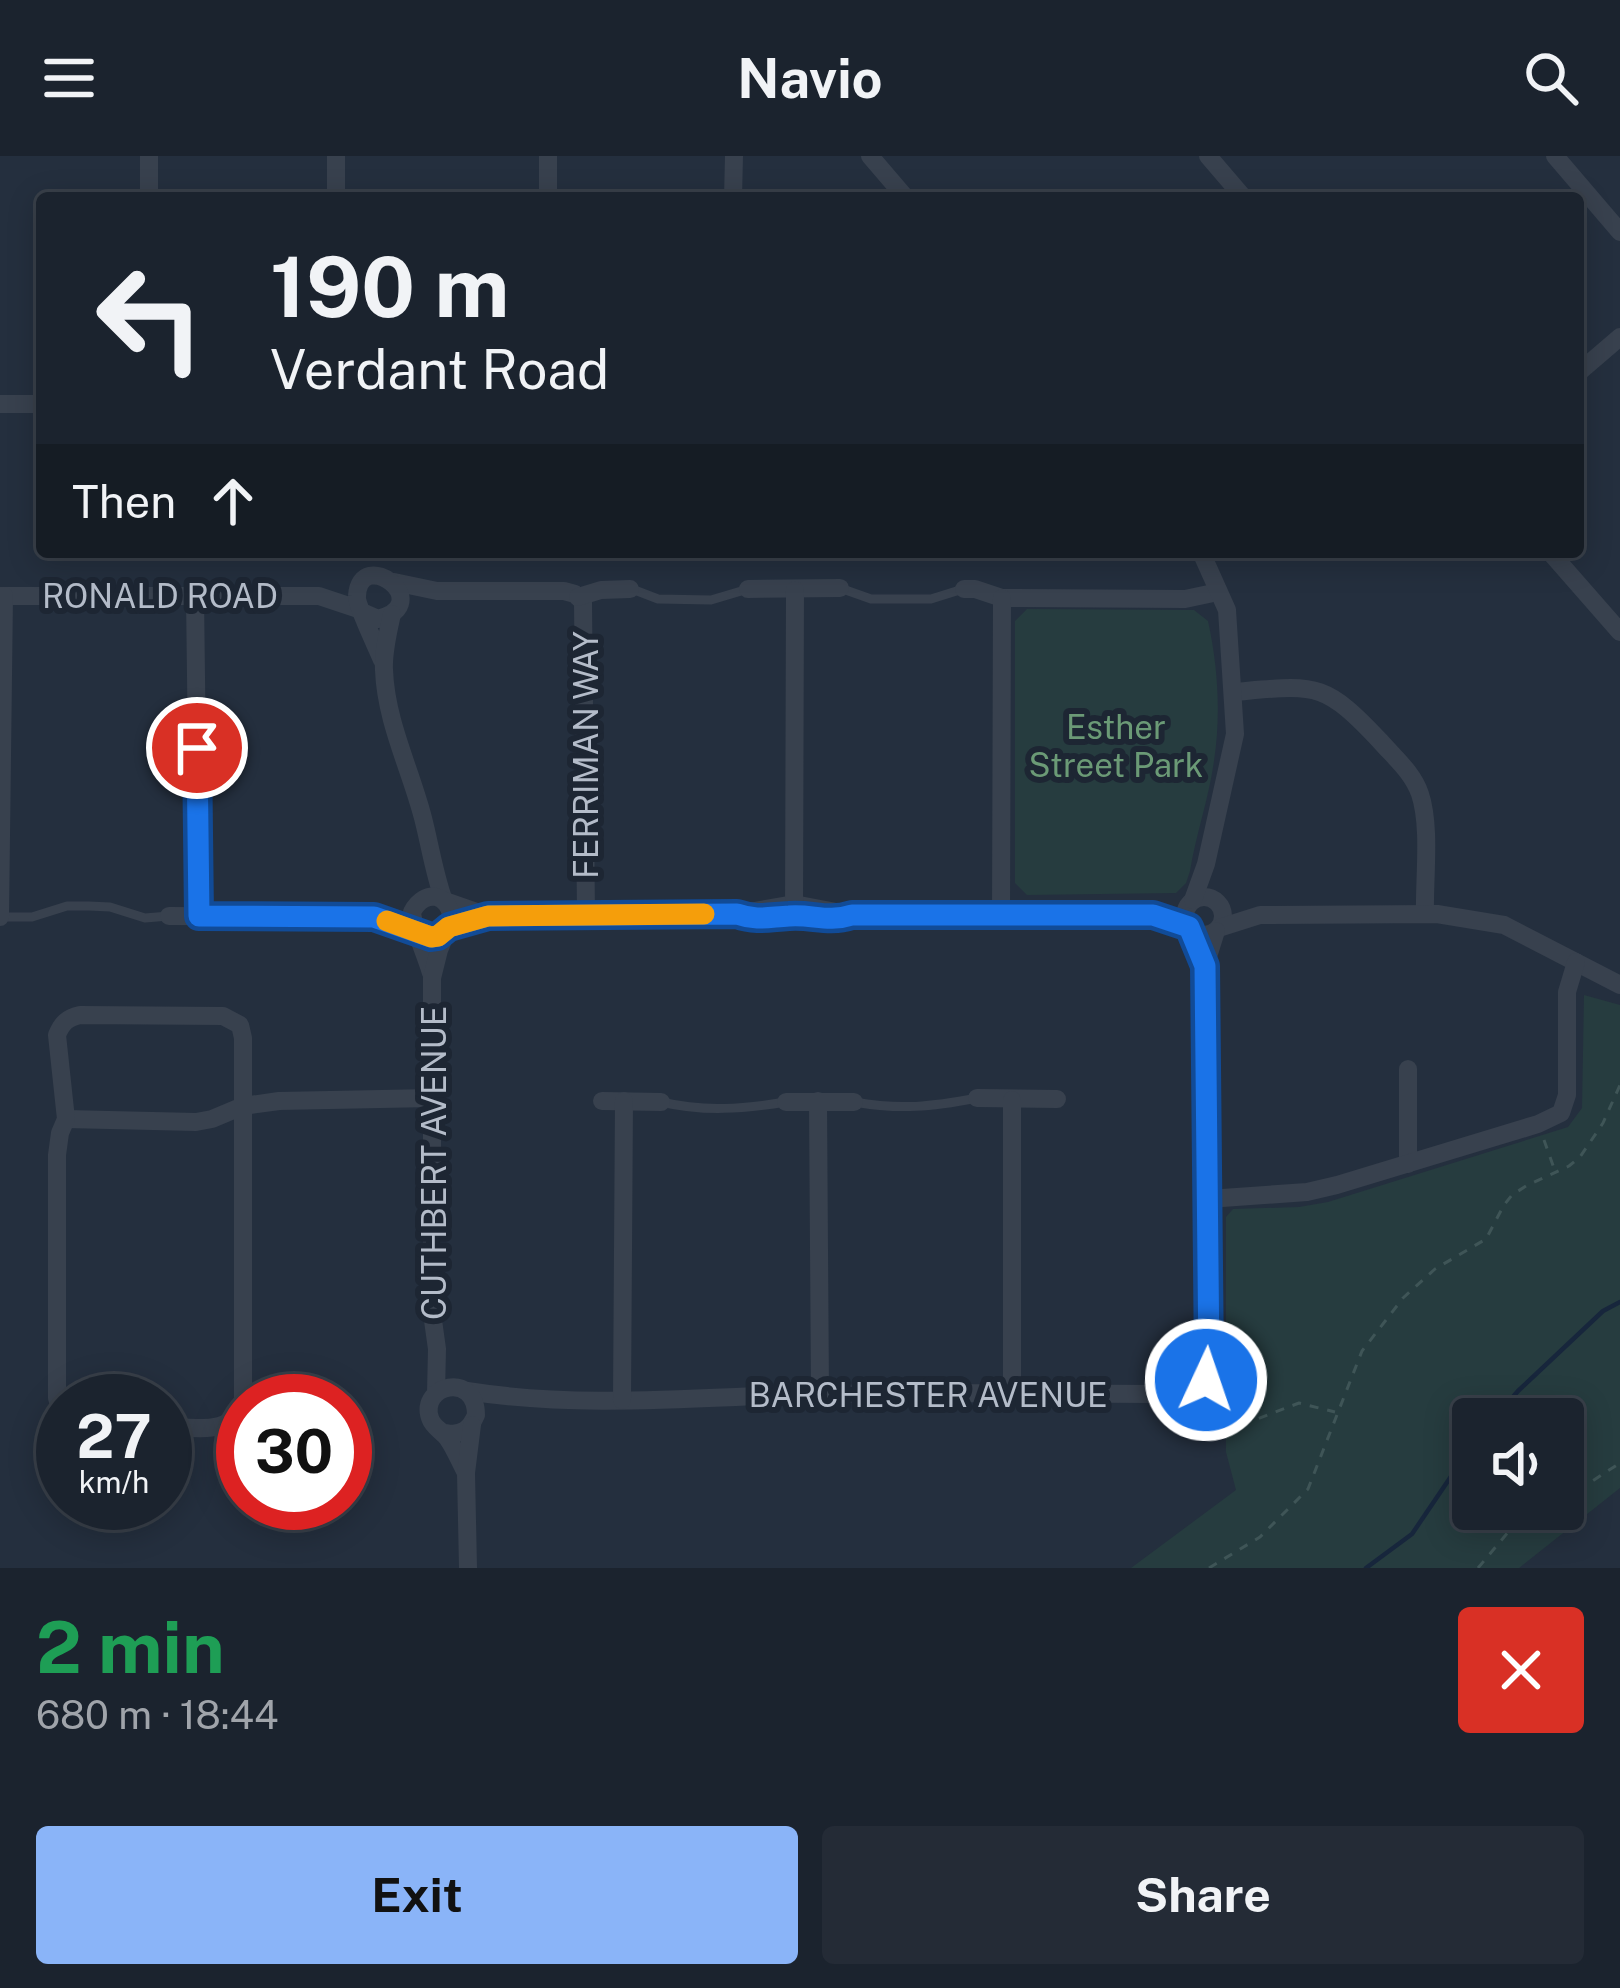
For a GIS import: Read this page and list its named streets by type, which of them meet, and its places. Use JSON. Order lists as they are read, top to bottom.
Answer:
{
  "streets": {
    "street": [
      "RONALD ROAD",
      "FERRIMAN WAY",
      "CUTHBERT AVENUE",
      "BARCHESTER AVENUE"
    ]
  },
  "crossings": [
    ["RONALD ROAD", "FERRIMAN WAY"],
    ["CUTHBERT AVENUE", "BARCHESTER AVENUE"]
  ],
  "parks": ["Esther Street Park"],
  "page": {
    "header": "Navio",
    "turn": ["190 m", "Verdant Road"],
    "then": "Then",
    "speed": "27 km/h",
    "limit": "30",
    "heading": ["2 min", "680 m · 18:44"],
    "buttons": ["Exit", "Share"]
  }
}
